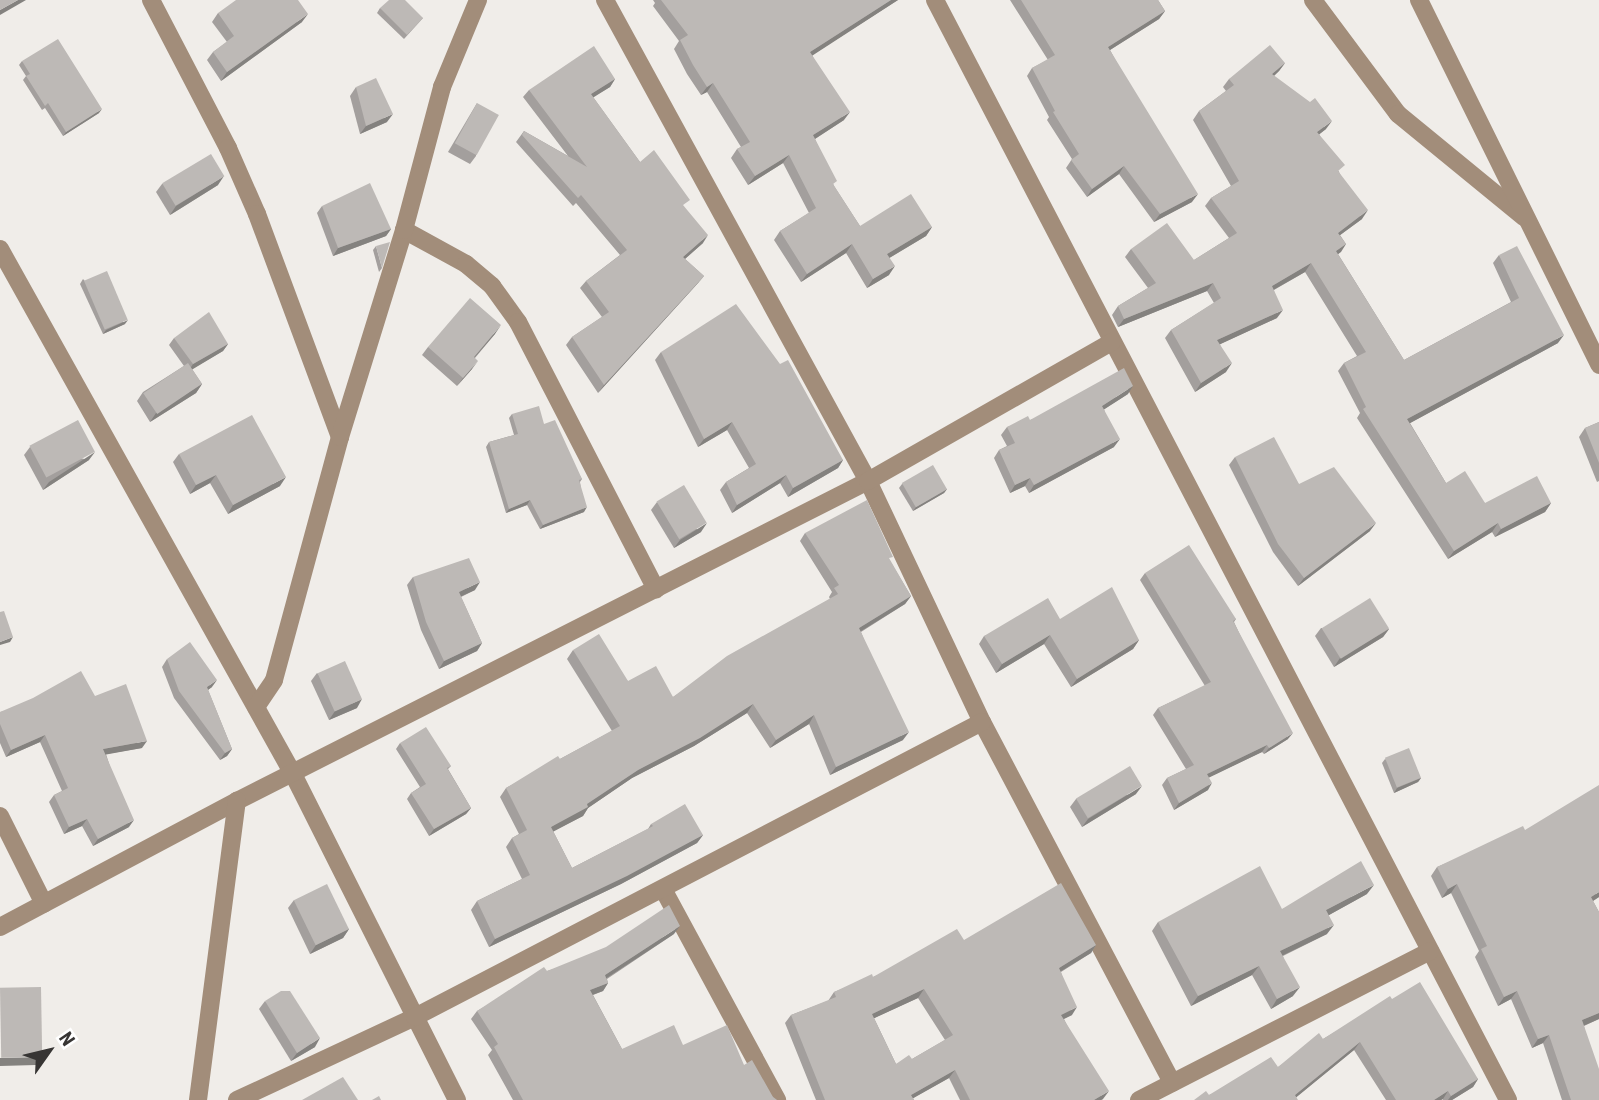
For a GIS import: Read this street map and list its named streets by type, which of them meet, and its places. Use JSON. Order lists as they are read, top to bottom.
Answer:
{
  "north": "top right"
}
